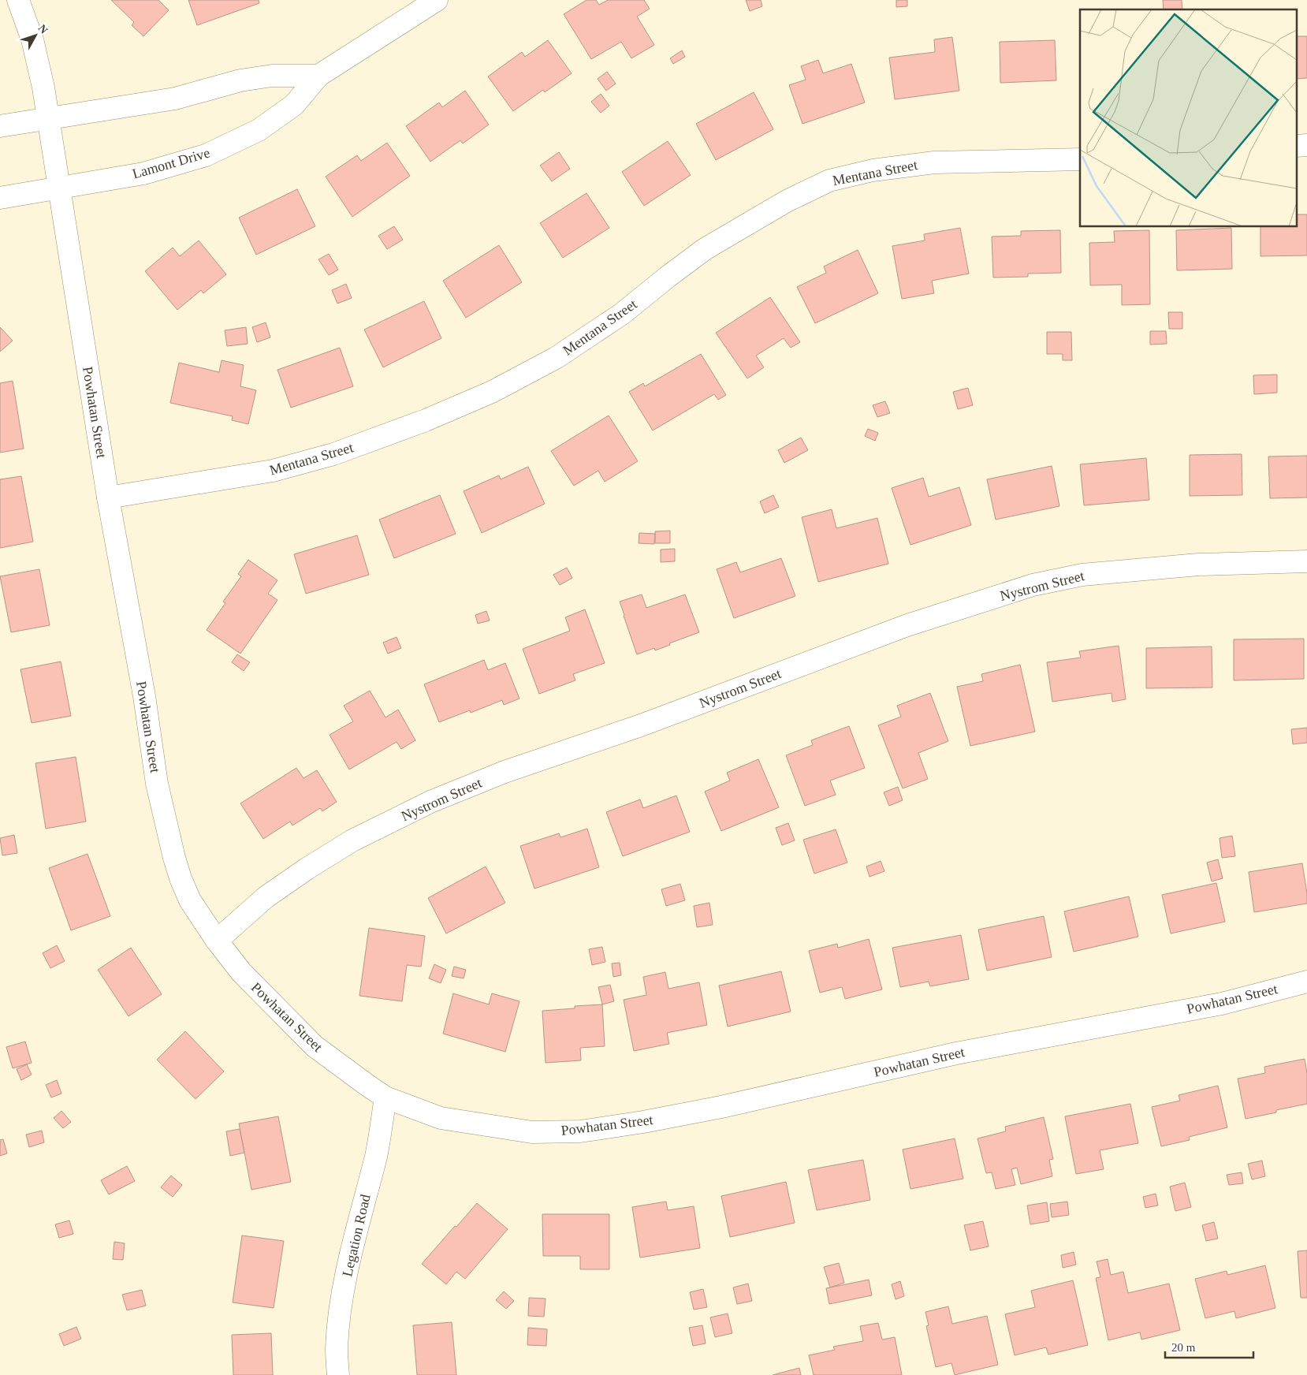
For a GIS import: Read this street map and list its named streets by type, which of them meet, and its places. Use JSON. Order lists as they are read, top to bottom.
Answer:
{
  "streets": {
    "street": [
      "Lamont Drive",
      "Mentana Street",
      "Powhatan Street",
      "Nystrom Street",
      "Legation Road"
    ]
  },
  "crossings": [
    ["Lamont Drive", "Powhatan Street"],
    ["Mentana Street", "Powhatan Street"],
    ["Powhatan Street", "Nystrom Street"],
    ["Powhatan Street", "Legation Road"]
  ],
  "scale_bar": "20 m",
  "north": "top right"
}
